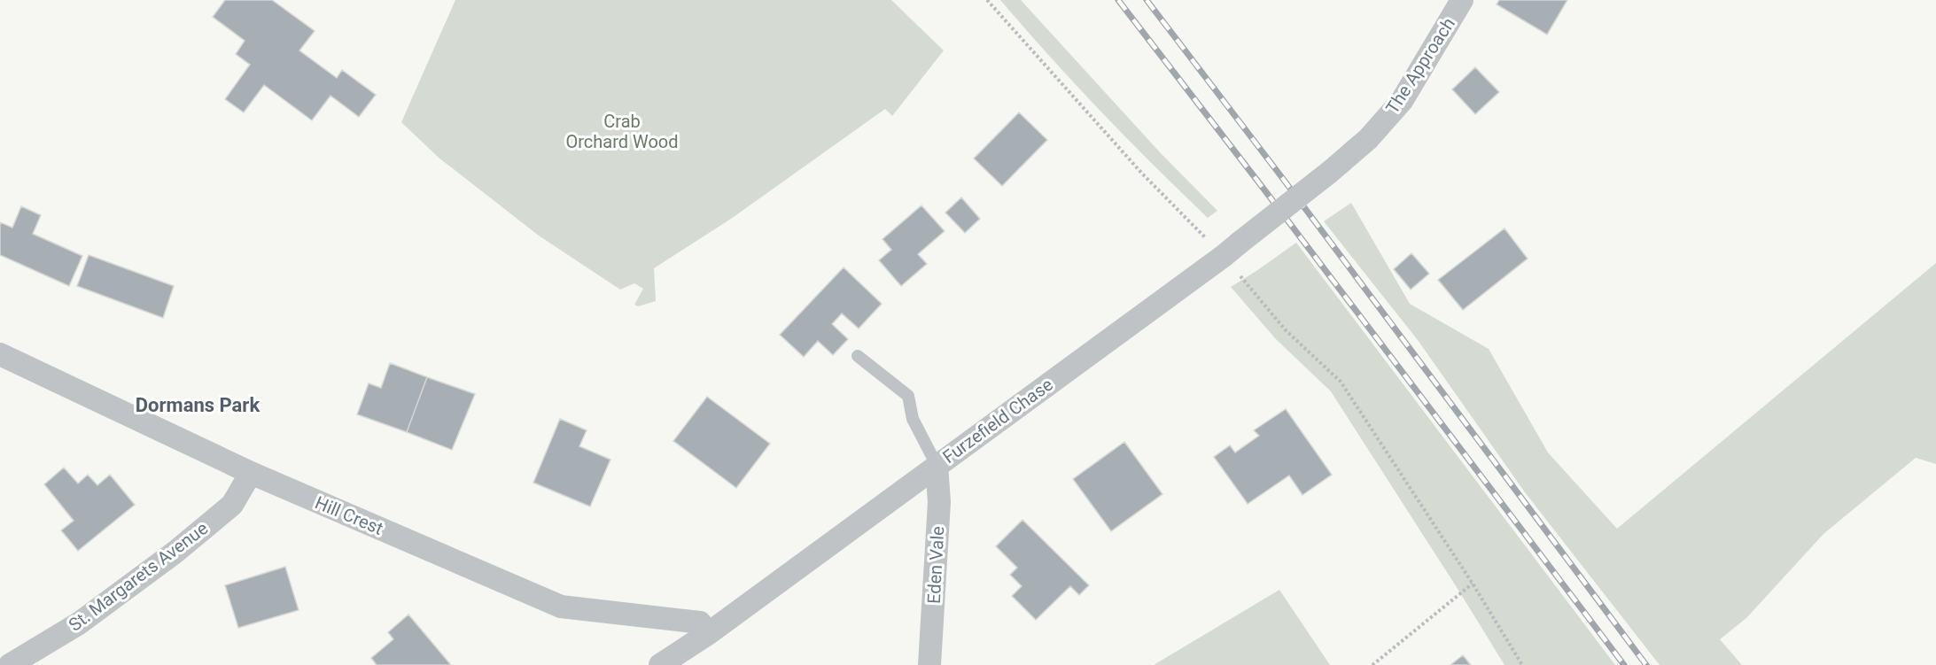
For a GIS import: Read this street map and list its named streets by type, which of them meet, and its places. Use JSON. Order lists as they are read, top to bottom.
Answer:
{
  "streets": {
    "street": [
      "The Approach",
      "Furzefield Chase",
      "Hill Crest",
      "Eden Vale",
      "St. Margarets Avenue"
    ]
  },
  "crossings": [
    ["The Approach", "Furzefield Chase"],
    ["Furzefield Chase", "Hill Crest"],
    ["Furzefield Chase", "Eden Vale"],
    ["Hill Crest", "St. Margarets Avenue"]
  ],
  "districts": ["Dormans Park"],
  "parks": ["Crab Orchard Wood"]
}
